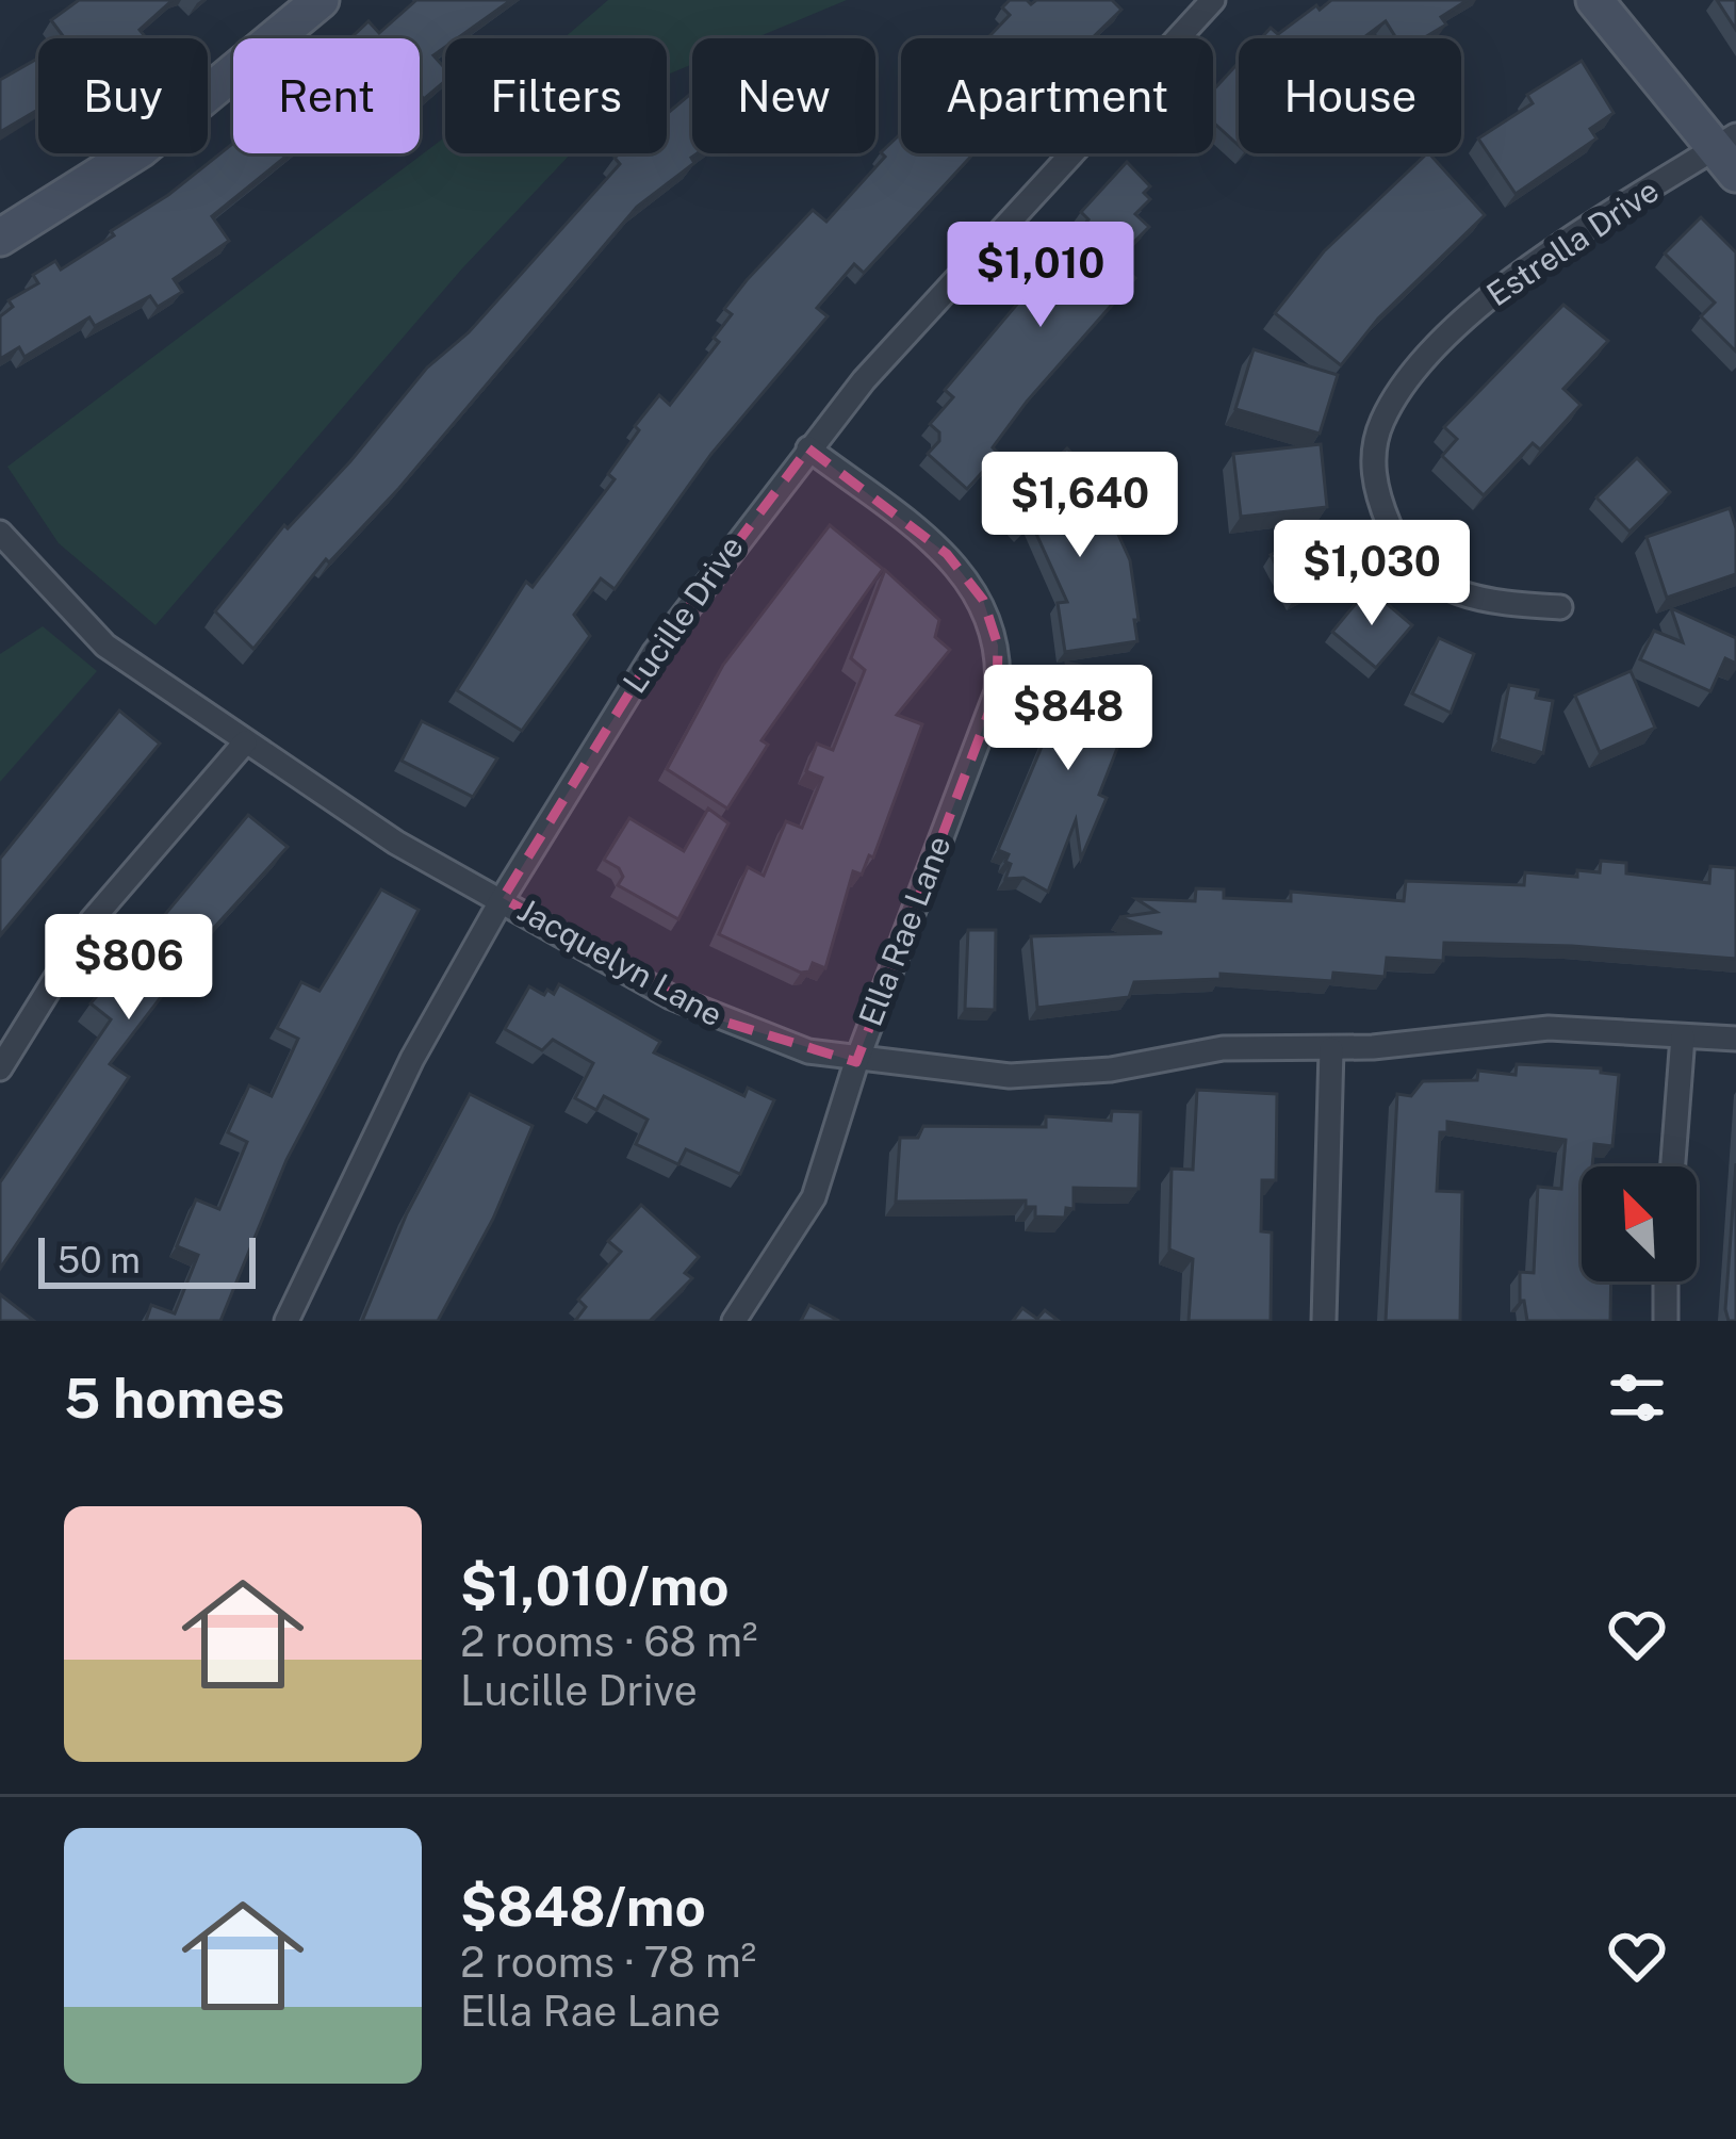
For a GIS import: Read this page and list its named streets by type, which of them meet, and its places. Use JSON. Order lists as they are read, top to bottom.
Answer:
{
  "streets": {
    "street": [
      "Estrella Drive",
      "Lucille Drive",
      "Ella Rae Lane",
      "Jacquelyn Lane"
    ]
  },
  "crossings": [
    ["Lucille Drive", "Ella Rae Lane"],
    ["Lucille Drive", "Jacquelyn Lane"],
    ["Ella Rae Lane", "Jacquelyn Lane"]
  ],
  "scale_bar": "50 m",
  "north": "top left",
  "page": {
    "chip": [
      "Buy",
      "Rent",
      "Filters",
      "New",
      "Apartment",
      "House"
    ],
    "price": [
      "$1,010",
      "$1,640",
      "$1,030",
      "$848",
      "$806"
    ],
    "scale": "50 m",
    "heading": "5 homes",
    "list": [
      {
        "name": "$1,010/mo",
        "note": "2 rooms · 68 m² · Lucille Drive"
      },
      {
        "name": "$848/mo",
        "note": "2 rooms · 78 m² · Ella Rae Lane"
      }
    ]
  }
}
